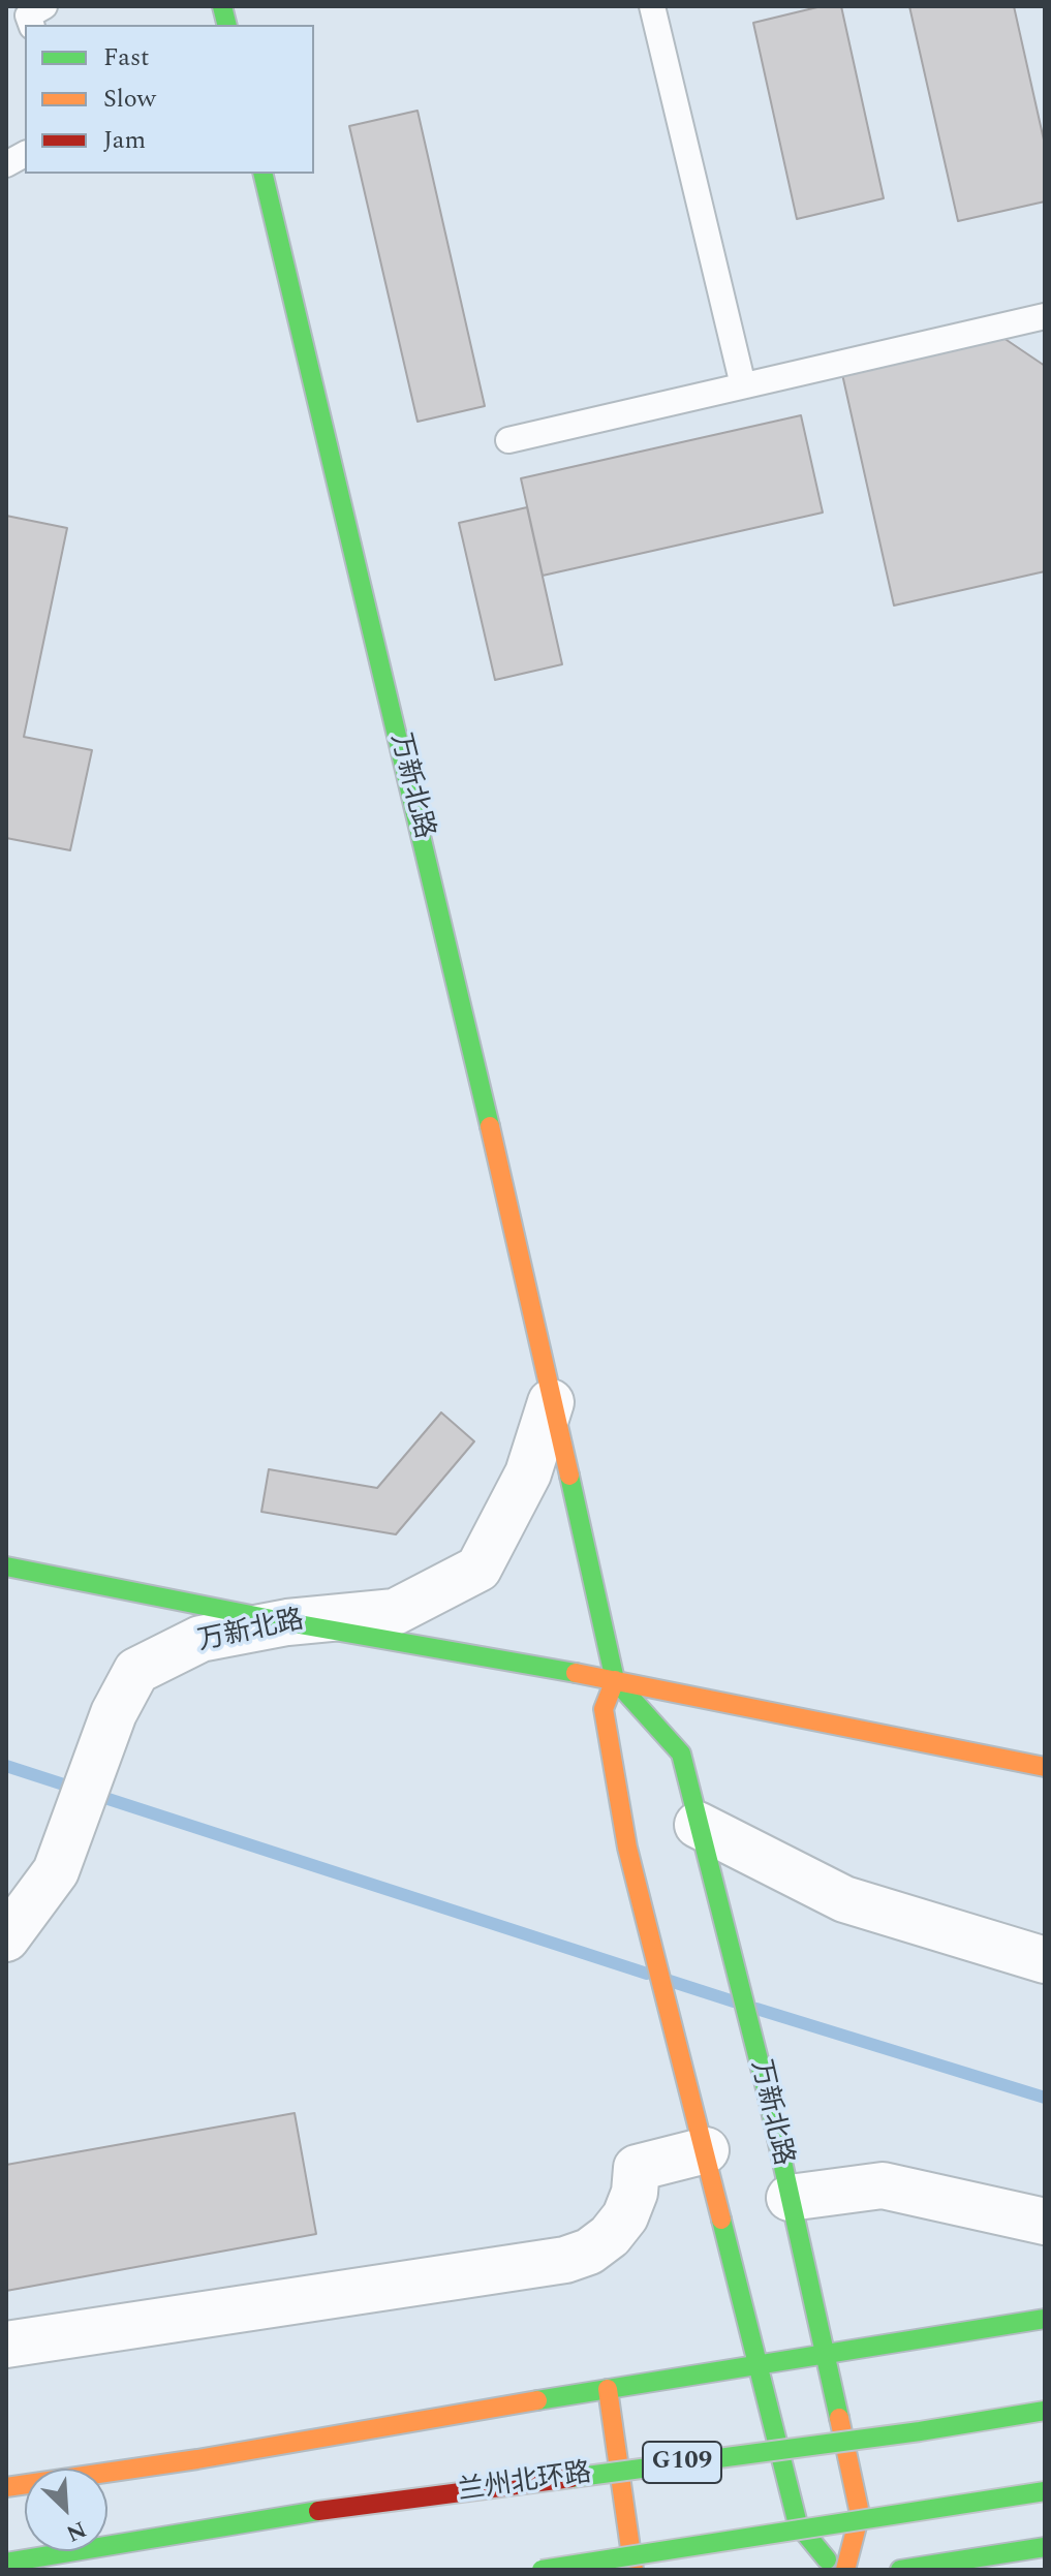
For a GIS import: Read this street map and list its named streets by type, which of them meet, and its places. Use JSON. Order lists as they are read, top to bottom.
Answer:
{
  "streets": {
    "main road": ["万新北路", "G109", "兰州北环路"]
  },
  "legend": ["Fast", "Slow", "Jam"],
  "north": "bottom right"
}
